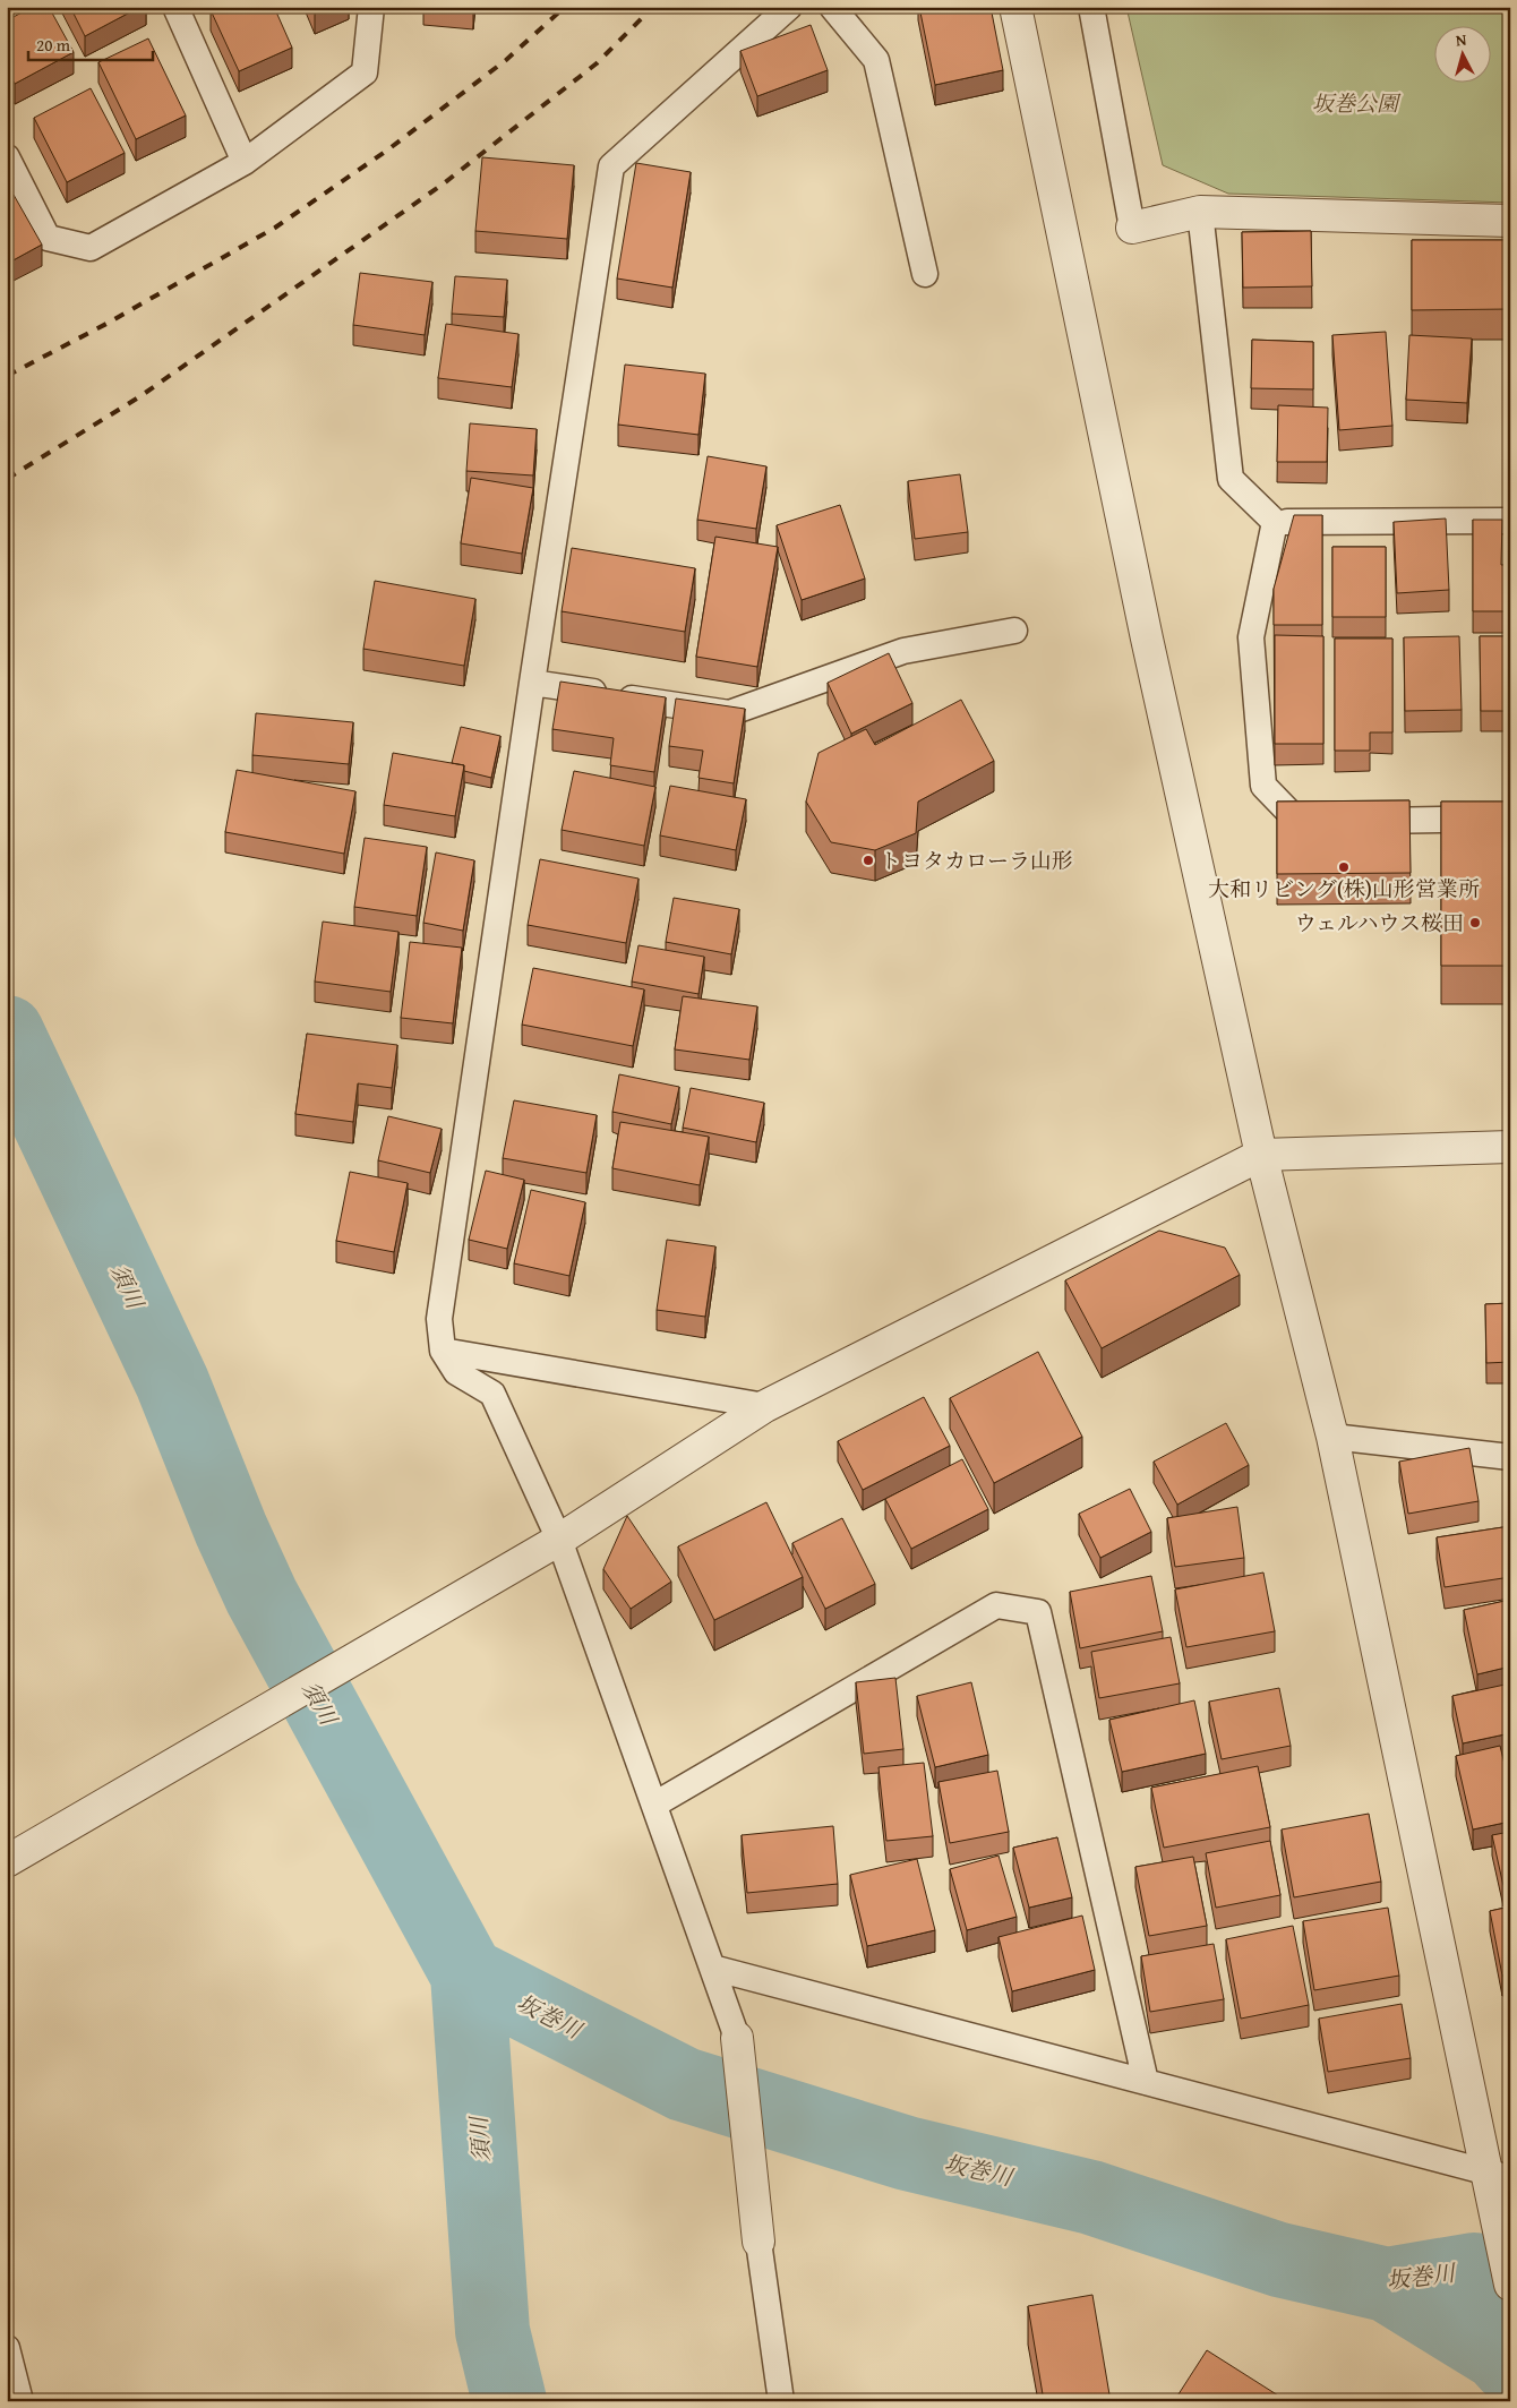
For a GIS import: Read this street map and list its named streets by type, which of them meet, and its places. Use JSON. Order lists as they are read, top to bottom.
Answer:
{
  "water": ["須川", "坂巻川"],
  "parks": ["坂巻公園"],
  "places": ["トヨタカローラ山形", "大和リビング(株)山形営業所", "ウェルハウス桜田"],
  "scale_bar": "20 m",
  "north": "top"
}
